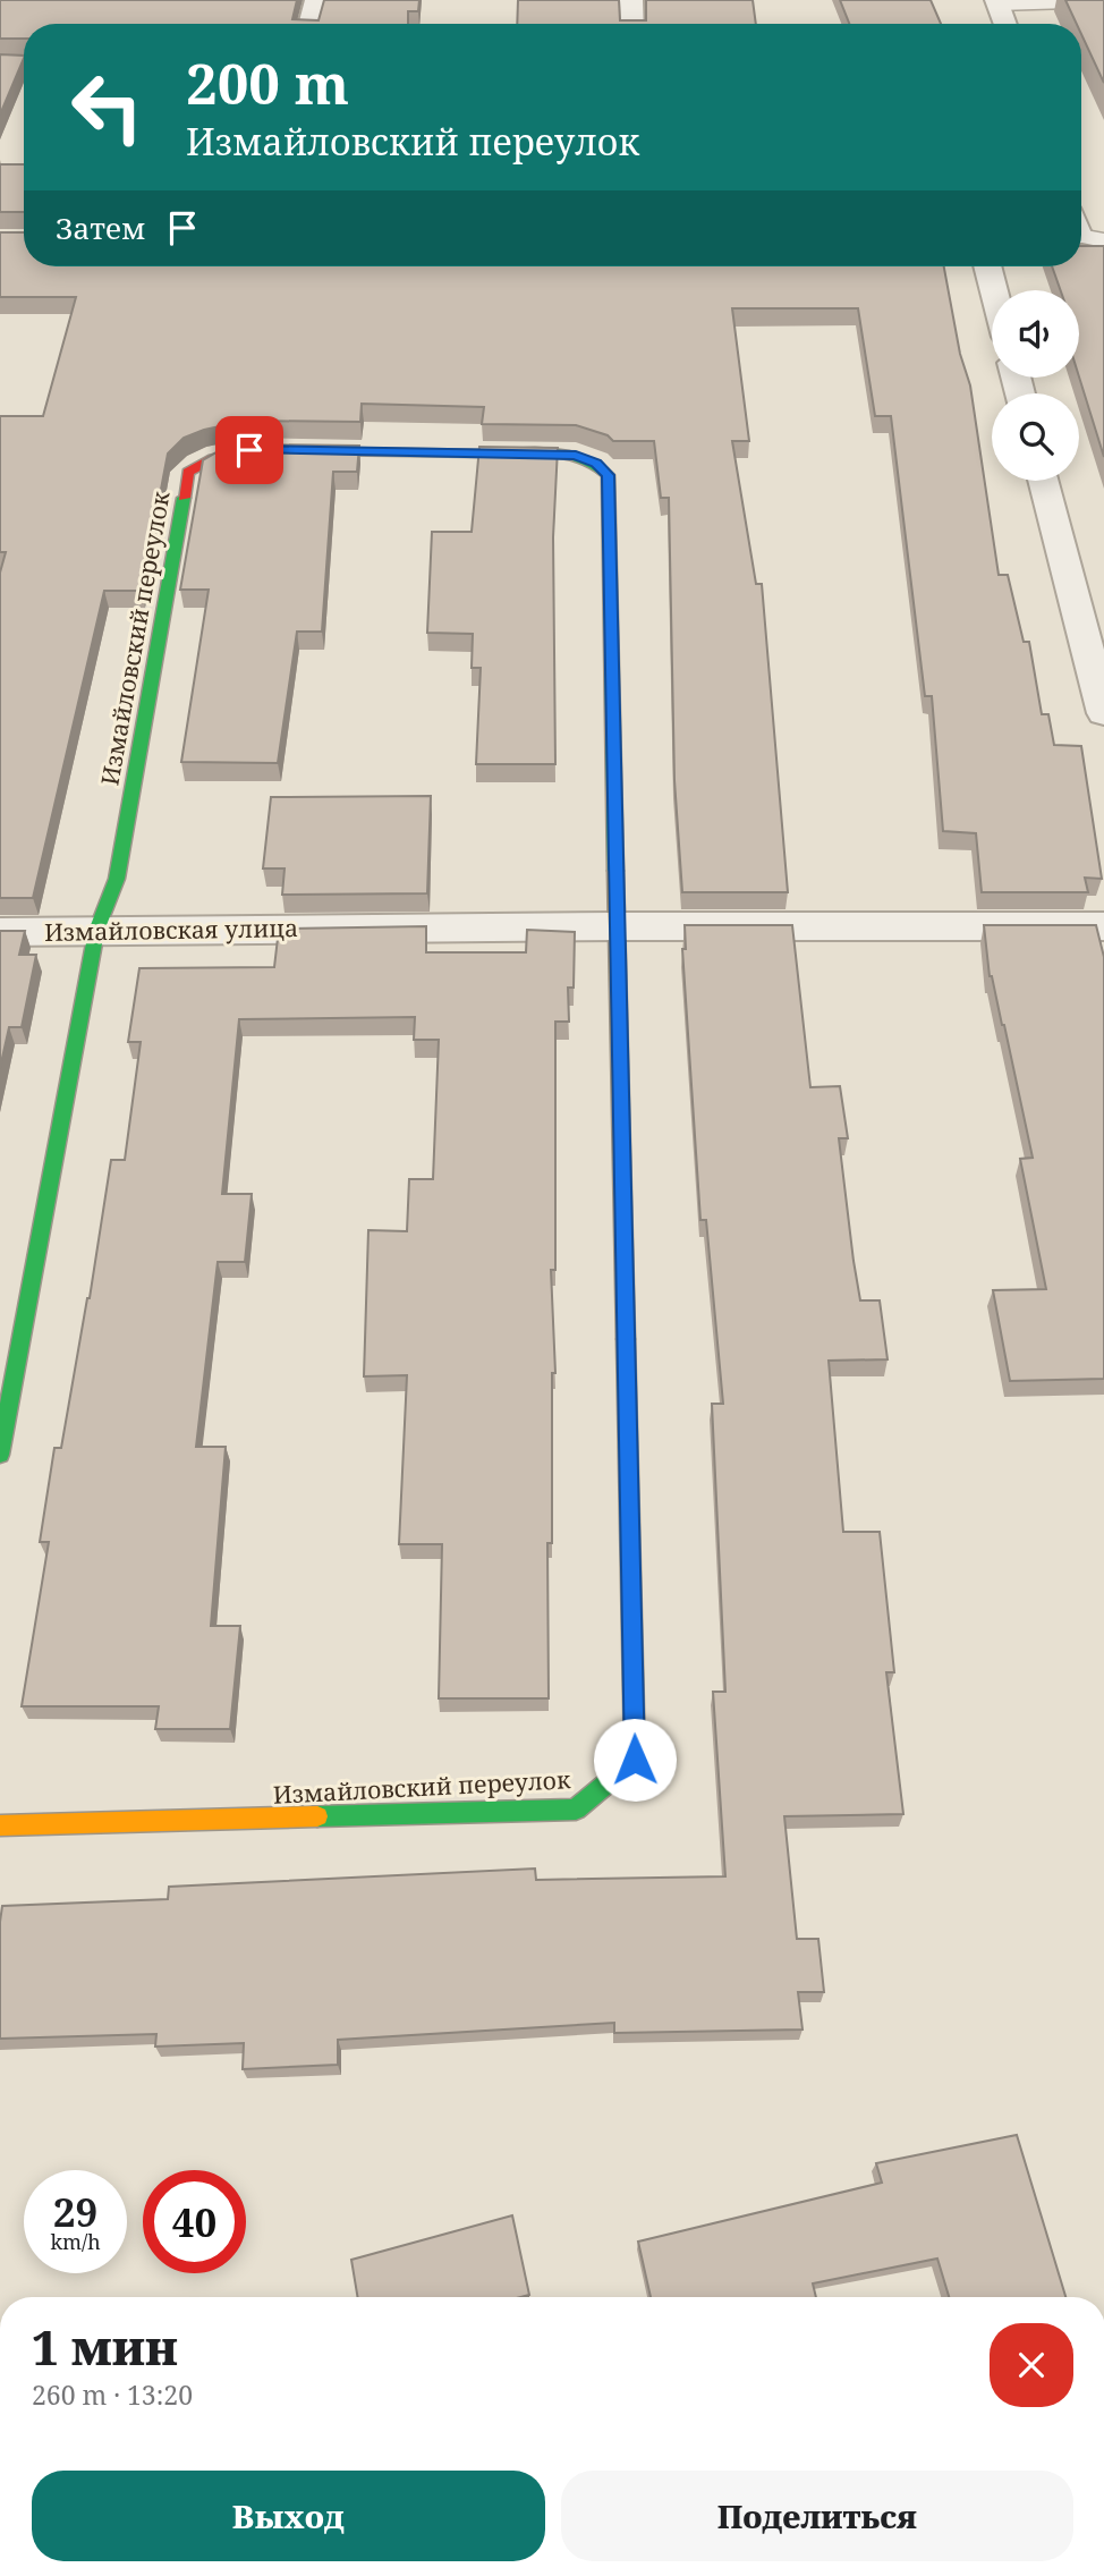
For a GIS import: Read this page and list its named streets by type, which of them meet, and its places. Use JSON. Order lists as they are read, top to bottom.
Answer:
{
  "streets": {
    "street": ["Измайловский переулок", "Измайловская улица"]
  },
  "crossings": [
    ["Измайловский переулок", "Измайловская улица"]
  ],
  "page": {
    "turn": ["200 m", "Измайловский переулок"],
    "then": "Затем",
    "speed": "29 km/h",
    "limit": "40",
    "heading": ["1 мин", "260 m · 13:20"],
    "buttons": ["Выход", "Поделиться"]
  }
}
